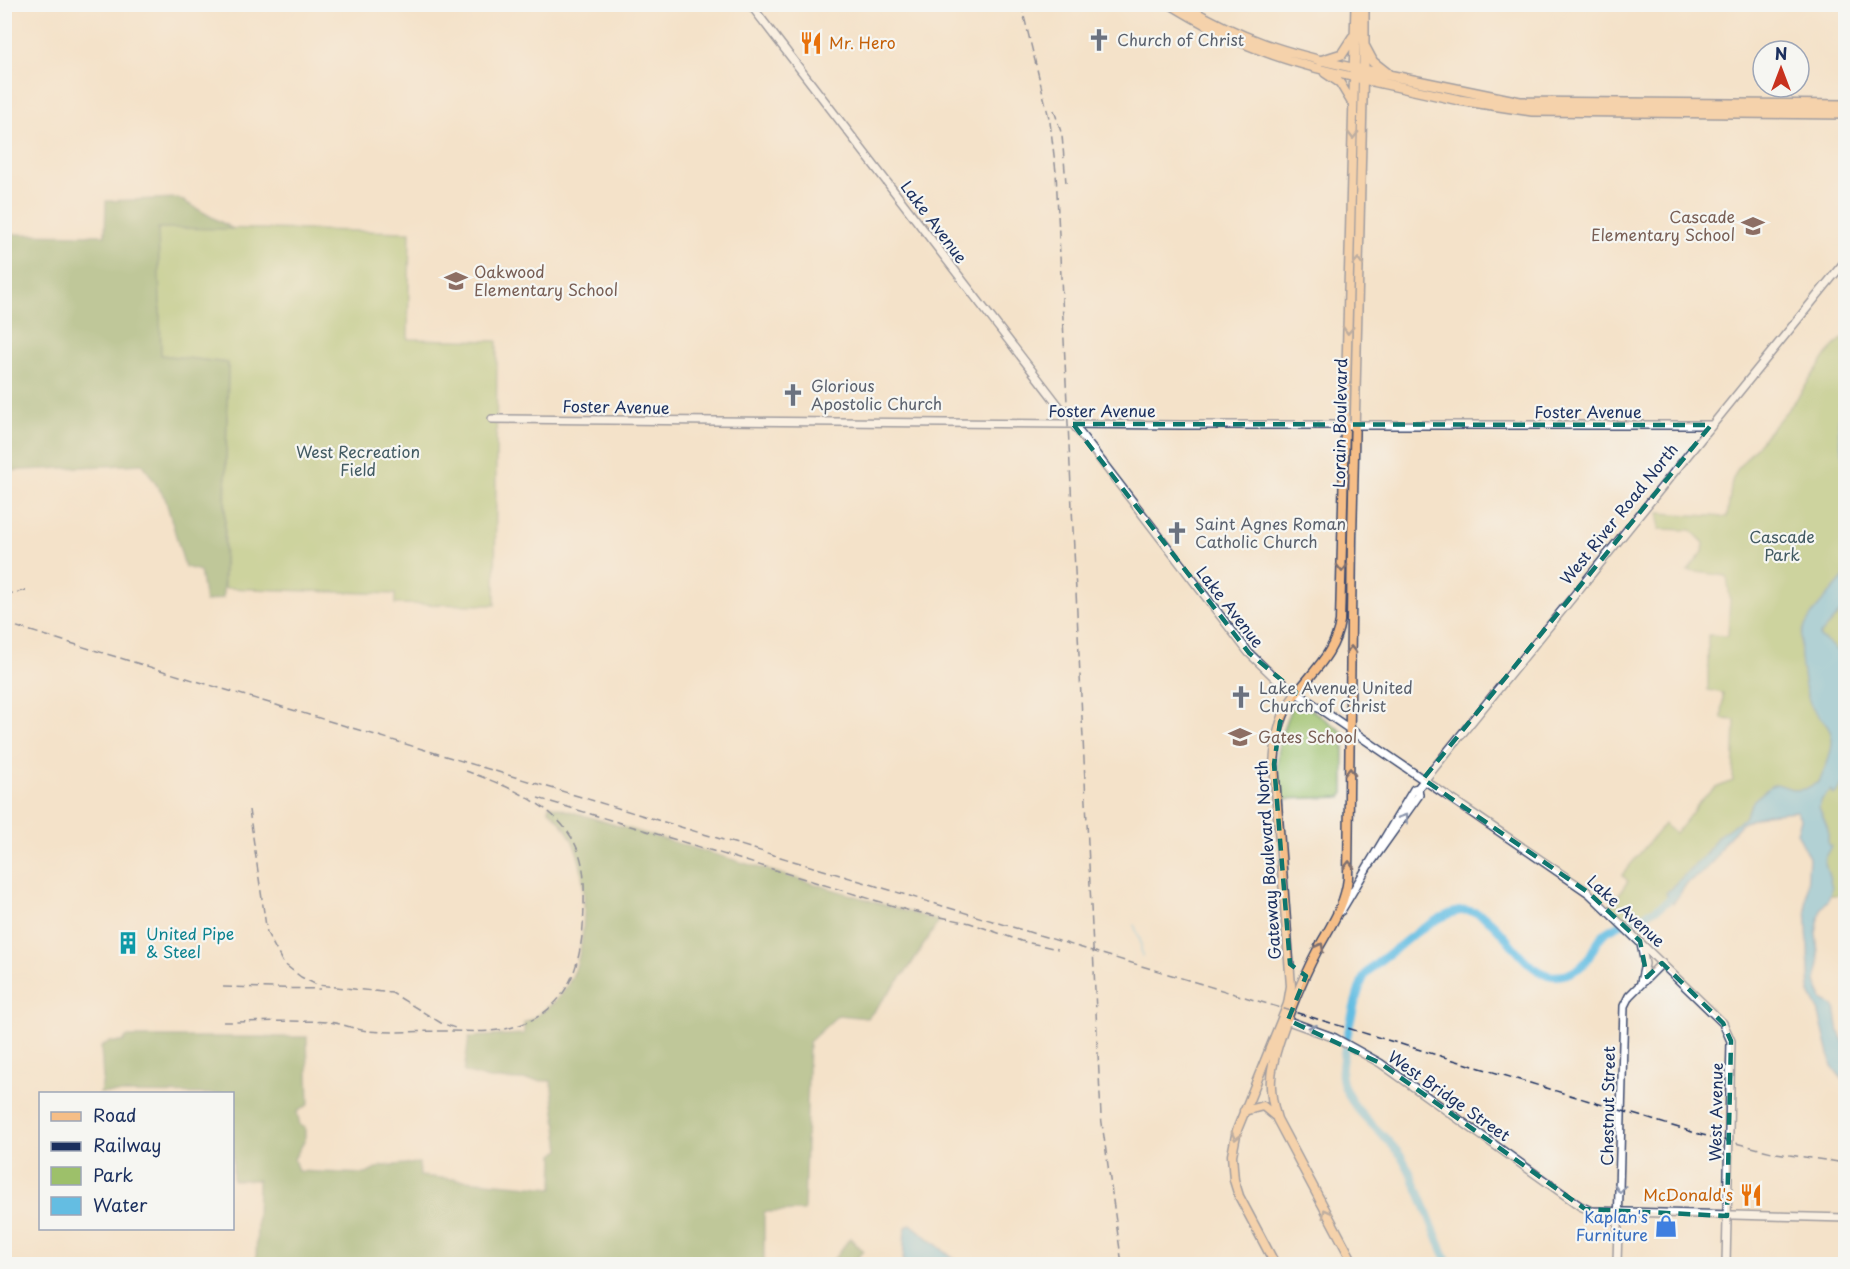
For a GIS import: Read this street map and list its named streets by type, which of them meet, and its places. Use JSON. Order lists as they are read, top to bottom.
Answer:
{
  "streets": {
    "highway": ["Lorain Boulevard"],
    "main road": ["West River Road North", "Gateway Boulevard North"],
    "street": [
      "Lake Avenue",
      "Foster Avenue",
      "West Bridge Street",
      "Chestnut Street",
      "West Avenue"
    ]
  },
  "crossings": [
    ["Lake Avenue", "Foster Avenue"],
    ["Lake Avenue", "Lorain Boulevard"],
    ["Lake Avenue", "West River Road North"],
    ["Lake Avenue", "Gateway Boulevard North"],
    ["Lake Avenue", "Chestnut Street"],
    ["Lake Avenue", "West Avenue"],
    ["Foster Avenue", "Lorain Boulevard"],
    ["Foster Avenue", "West River Road North"],
    ["Lorain Boulevard", "West River Road North"],
    ["Lorain Boulevard", "Gateway Boulevard North"],
    ["West River Road North", "Gateway Boulevard North"],
    ["West River Road North", "West Bridge Street"],
    ["Gateway Boulevard North", "West Bridge Street"],
    ["West Bridge Street", "Chestnut Street"]
  ],
  "one_way": ["West Bridge Street", "Chestnut Street"],
  "parks": ["West Recreation Field", "Cascade Park"],
  "places": {
    "church": [
      "Church of Christ",
      "Glorious Apostolic Church",
      "Saint Agnes Roman Catholic Church",
      "Lake Avenue United Church of Christ"
    ],
    "restaurant": ["Mr. Hero", "McDonald's"],
    "school or university": ["Cascade Elementary School", "Oakwood Elementary School", "Gates School"],
    "building": ["United Pipe & Steel"],
    "shop": ["Kaplan's Furniture"]
  },
  "legend": [
    "Road",
    "Railway",
    "Park",
    "Water"
  ],
  "north": "top"
}
